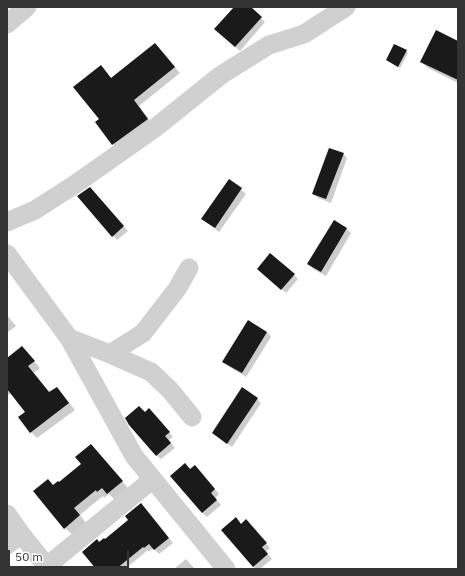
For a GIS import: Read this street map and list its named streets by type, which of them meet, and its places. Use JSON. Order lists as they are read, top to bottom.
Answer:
{
  "scale_bar": "50 m"
}
